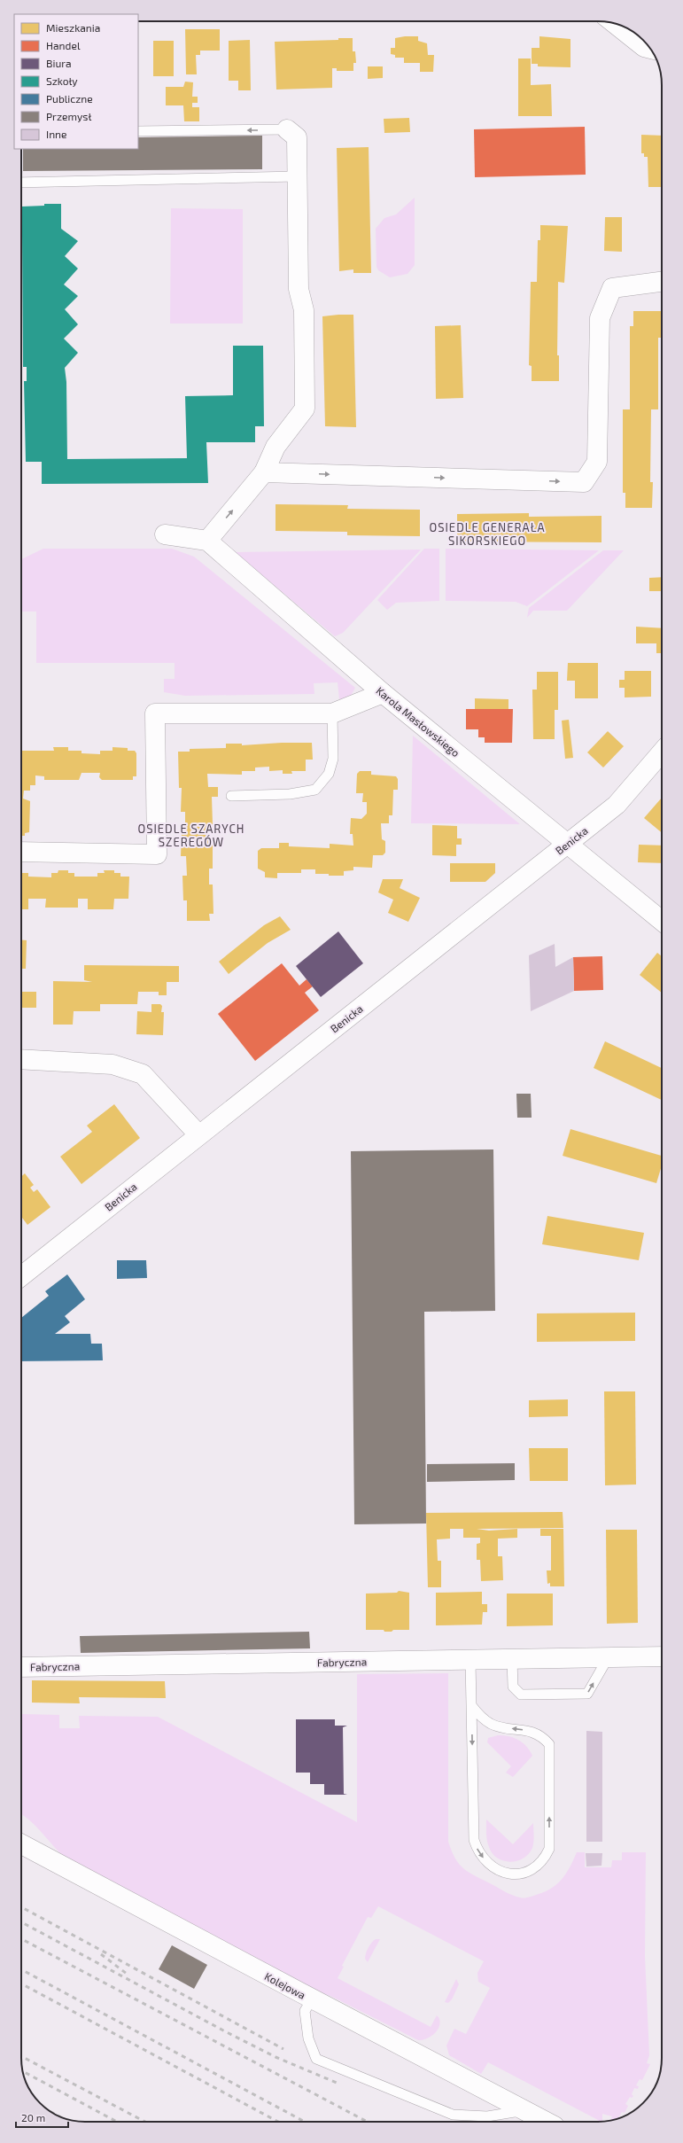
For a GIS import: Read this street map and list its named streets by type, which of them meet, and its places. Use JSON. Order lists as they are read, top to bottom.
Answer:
{
  "streets": {
    "street": [
      "Karola Masłowskiego",
      "Benicka",
      "Fabryczna",
      "Kolejowa"
    ]
  },
  "crossings": [
    ["Karola Masłowskiego", "Benicka"]
  ],
  "districts": ["OSIEDLE GENERAŁA SIKORSKIEGO", "OSIEDLE SZARYCH SZEREGÓW"],
  "legend": [
    "Mieszkania",
    "Handel",
    "Biura",
    "Szkoły",
    "Publiczne",
    "Przemysł",
    "Inne"
  ],
  "scale_bar": "20 m"
}
